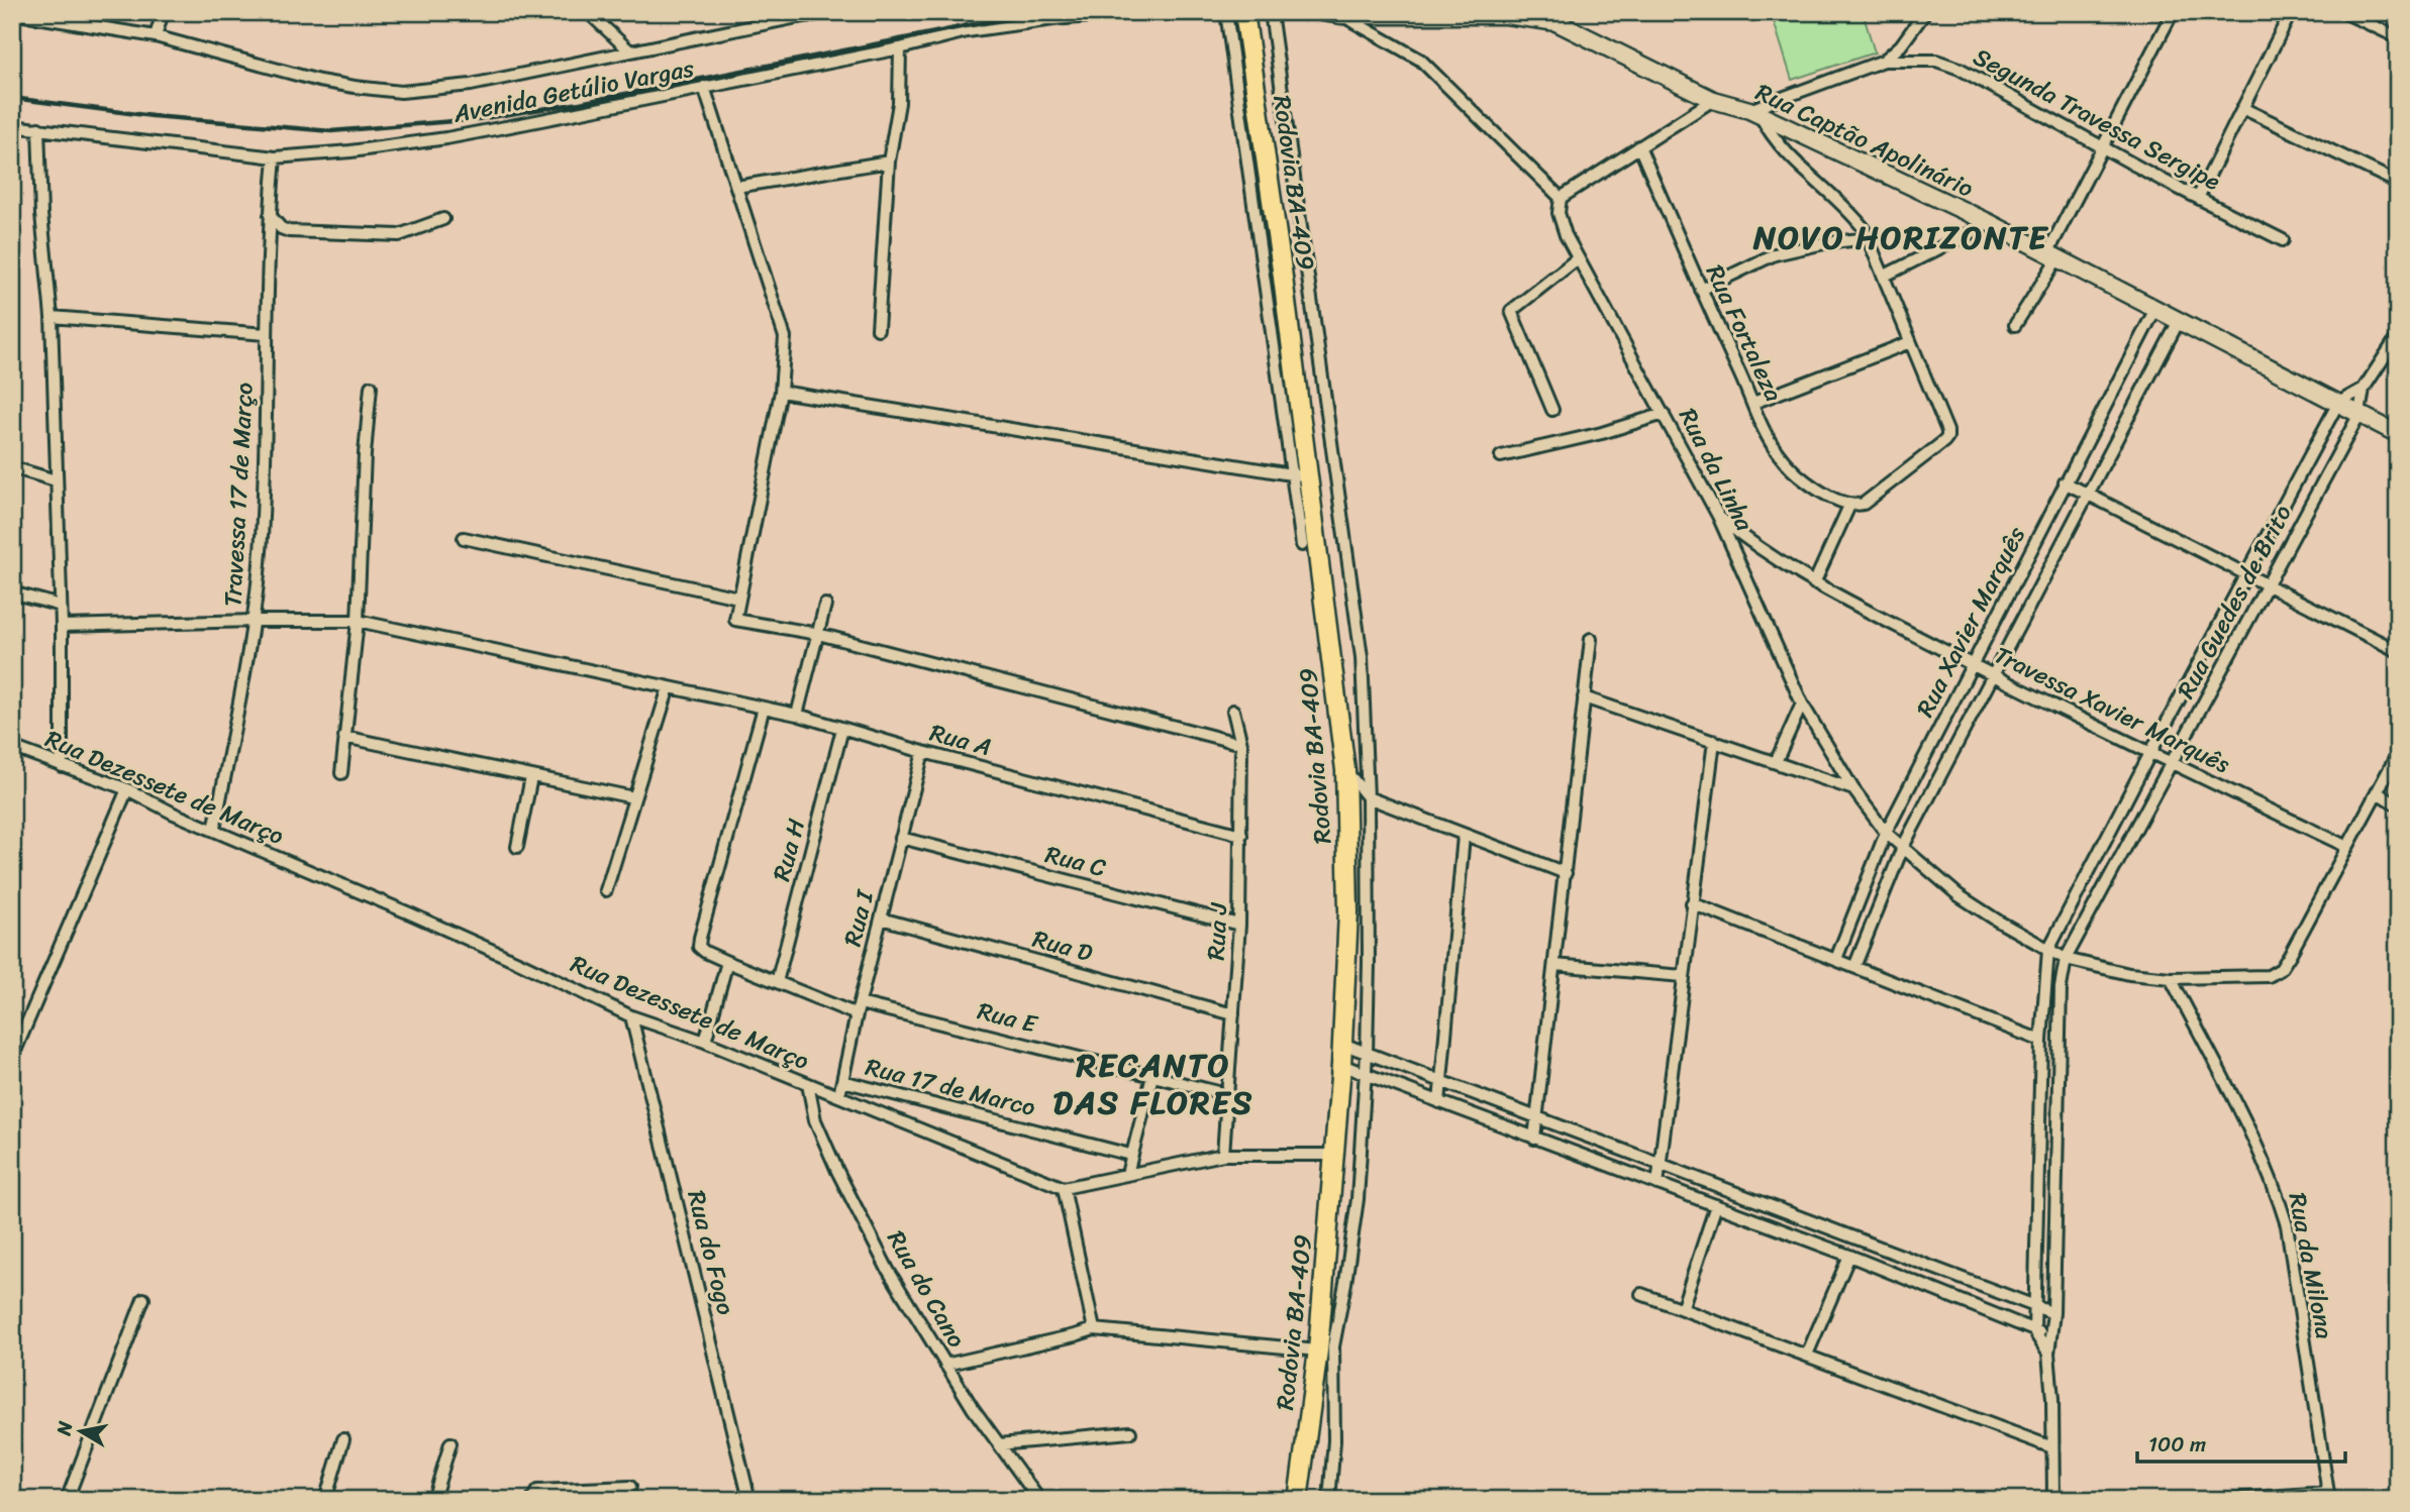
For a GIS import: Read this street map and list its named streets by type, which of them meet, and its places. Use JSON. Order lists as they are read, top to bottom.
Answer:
{
  "streets": {
    "main road": ["Rodovia BA-409"],
    "street": [
      "Avenida Getúlio Vargas",
      "Segunda Travessa Sergipe",
      "Rua Captão Apolinário",
      "Rua Fortaleza",
      "Rua da Linha",
      "Travessa 17 de Março",
      "Rua Guedes de Brito",
      "Rua Xavier Marquês",
      "Travessa Xavier Marquês",
      "Rua A",
      "Rua Dezessete de Março",
      "Rua H",
      "Rua C",
      "Rua I",
      "Rua J",
      "Rua D",
      "Rua E",
      "Rua 17 de Marco",
      "Rua do Fogo",
      "Rua da Milona",
      "Rua do Cano"
    ]
  },
  "crossings": [
    ["Avenida Getúlio Vargas", "Travessa 17 de Março"],
    ["Rua Captão Apolinário", "Rua Guedes de Brito"],
    ["Rua Captão Apolinário", "Rua Xavier Marquês"],
    ["Rua da Linha", "Rua Guedes de Brito"],
    ["Rua da Linha", "Rua Xavier Marquês"],
    ["Rua da Linha", "Travessa Xavier Marquês"],
    ["Rua da Linha", "Rua da Milona"],
    ["Travessa 17 de Março", "Rua A"],
    ["Travessa 17 de Março", "Rua Dezessete de Março"],
    ["Rua Guedes de Brito", "Travessa Xavier Marquês"],
    ["Rua Xavier Marquês", "Travessa Xavier Marquês"],
    ["Rua A", "Rua H"],
    ["Rua A", "Rua I"],
    ["Rua A", "Rua J"],
    ["Rua A", "Rua E"],
    ["Rua Dezessete de Março", "Rua I"],
    ["Rua Dezessete de Março", "Rua do Fogo"],
    ["Rua Dezessete de Março", "Rua do Cano"],
    ["Rua H", "Rua E"],
    ["Rua C", "Rua I"],
    ["Rua C", "Rua J"],
    ["Rua I", "Rua D"],
    ["Rua I", "Rua E"],
    ["Rua I", "Rua 17 de Marco"],
    ["Rua J", "Rua D"],
    ["Rua J", "Rua E"]
  ],
  "districts": ["NOVO HORIZONTE", "RECANTO DAS FLORES"],
  "scale_bar": "100 m",
  "north": "left"
}
